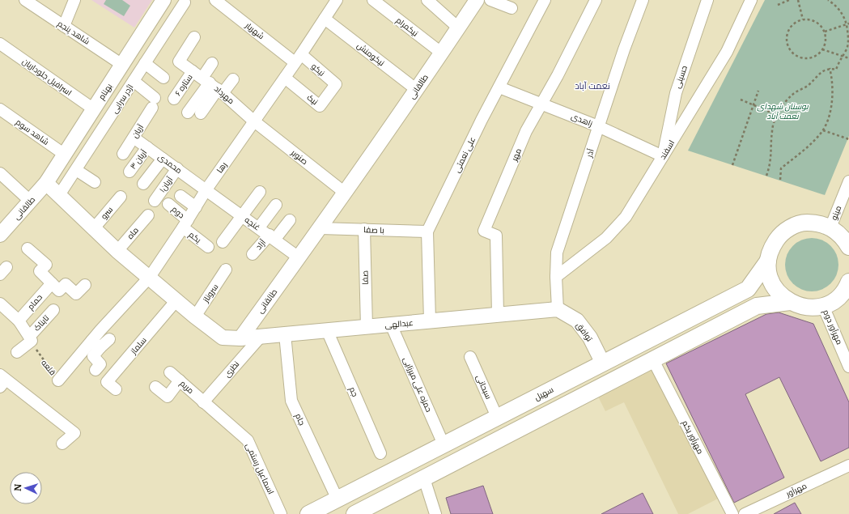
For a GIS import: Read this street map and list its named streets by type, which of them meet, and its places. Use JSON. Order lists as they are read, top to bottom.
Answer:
{
  "streets": {
    "main road": ["سهیل"],
    "street": [
      "نیکمرام",
      "شهریار",
      "شاهد پنجم",
      "نیکومنش",
      "نیکو",
      "اسرافیل جلوداریان",
      "حسینی",
      "ستاره ۶",
      "طالقانی",
      "بهنام",
      "مهرداد",
      "اژدر سرایی",
      "نیک",
      "زاهدی",
      "آریان",
      "شاهد سوم",
      "اسفند",
      "آذر",
      "علی نعمتی",
      "مهر",
      "صنوبر",
      "آریان ۳",
      "محمدی",
      "رها",
      "آریان۱",
      "دوم",
      "سرو",
      "مینو",
      "غنچه",
      "با صفا",
      "ماه",
      "یکم",
      "آزاد",
      "صفا",
      "سروناز",
      "حمام",
      "تابناک",
      "عبدالهی",
      "مهرآور دوم",
      "توافق",
      "سلماز",
      "قلعه",
      "نظری",
      "حمزه علی میرزایی",
      "مریم",
      "سبحانی",
      "جم",
      "جام",
      "مهرآور یکم",
      "اسماعیل رستمی",
      "مهرآور"
    ]
  },
  "crossings": [
    ["نیکمرام", "طالقانی"],
    ["شهریار", "نیکو"],
    ["شهریار", "رها"],
    ["شاهد پنجم", "بهنام"],
    ["نیکومنش", "طالقانی"],
    ["نیکومنش", "رها"],
    ["نیکو", "نیک"],
    ["نیکو", "رها"],
    ["اسرافیل جلوداریان", "بهنام"],
    ["حسینی", "زاهدی"],
    ["حسینی", "اسفند"],
    ["ستاره ۶", "مهرداد"],
    ["طالقانی", "بهنام"],
    ["طالقانی", "صنوبر"],
    ["طالقانی", "غنچه"],
    ["طالقانی", "با صفا"],
    ["طالقانی", "عبدالهی"],
    ["بهنام", "شاهد سوم"],
    ["مهرداد", "صنوبر"],
    ["مهرداد", "رها"],
    ["اژدر سرایی", "آریان"],
    ["نیک", "رها"],
    ["زاهدی", "اسفند"],
    ["زاهدی", "آذر"],
    ["زاهدی", "علی نعمتی"],
    ["زاهدی", "مهر"],
    ["آریان", "محمدی"],
    ["اسفند", "آذر"],
    ["آذر", "عبدالهی"],
    ["آذر", "توافق"],
    ["علی نعمتی", "با صفا"],
    ["علی نعمتی", "عبدالهی"],
    ["مهر", "عبدالهی"],
    ["صنوبر", "رها"],
    ["آریان ۳", "محمدی"],
    ["محمدی", "رها"],
    ["محمدی", "آریان۱"],
    ["محمدی", "غنچه"],
    ["رها", "دوم"],
    ["رها", "غنچه"],
    ["رها", "یکم"],
    ["رها", "قلعه"],
    ["دوم", "یکم"],
    ["غنچه", "آزاد"],
    ["با صفا", "صفا"],
    ["صفا", "عبدالهی"],
    ["تابناک", "قلعه"],
    ["عبدالهی", "توافق"],
    ["عبدالهی", "نظری"],
    ["عبدالهی", "حمزه علی میرزایی"],
    ["عبدالهی", "جم"],
    ["عبدالهی", "جام"],
    ["توافق", "سهیل"],
    ["نظری", "مریم"],
    ["نظری", "اسماعیل رستمی"],
    ["حمزه علی میرزایی", "سهیل"],
    ["مریم", "اسماعیل رستمی"],
    ["سبحانی", "سهیل"],
    ["سهیل", "جام"]
  ],
  "districts": ["نعمت آباد"],
  "parks": ["بوستان شهدای نعمت آباد"],
  "north": "left"
}
